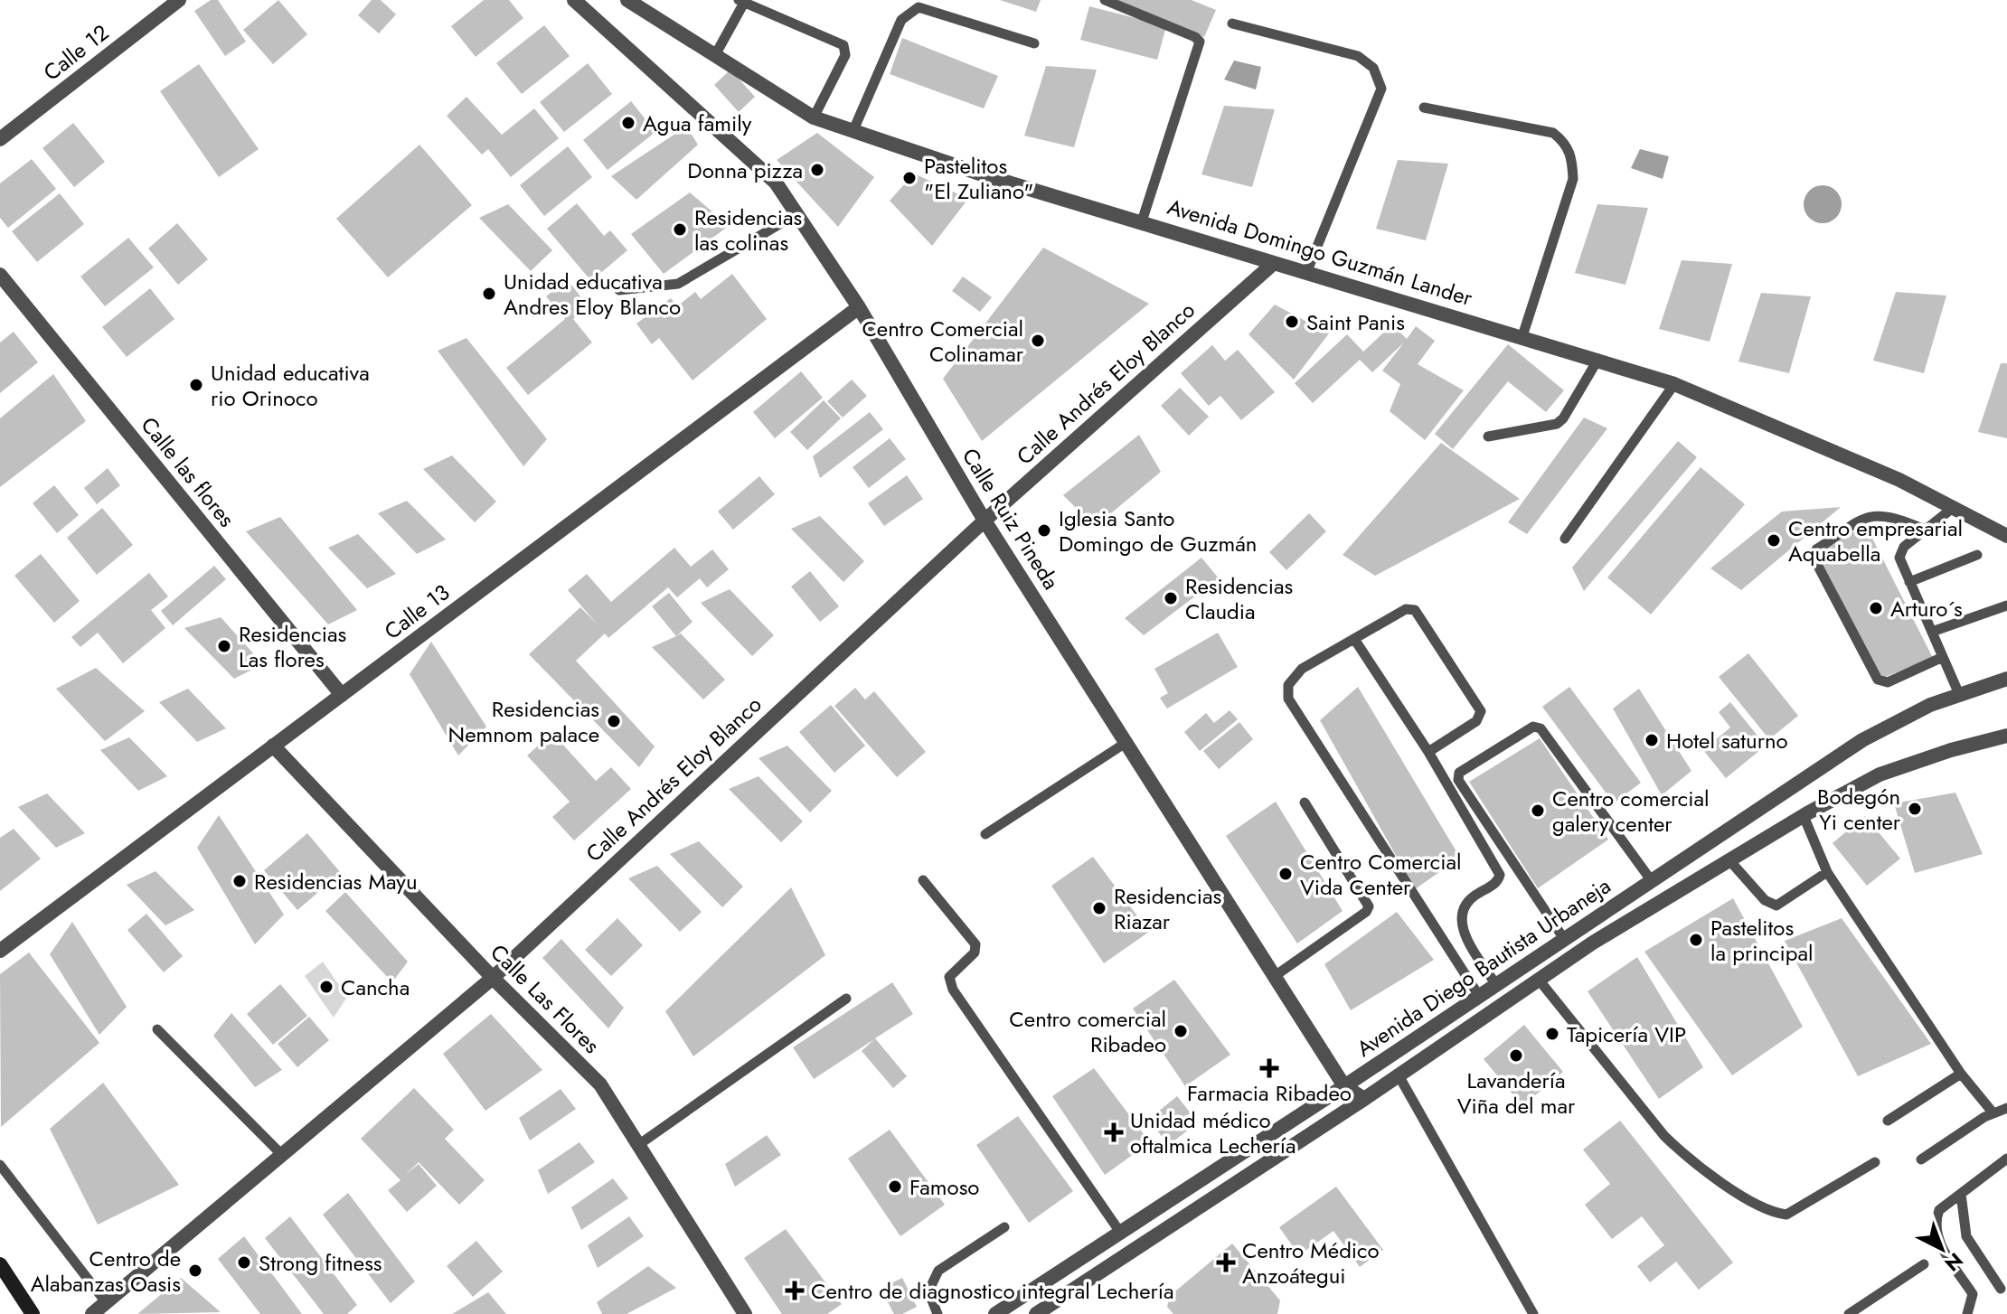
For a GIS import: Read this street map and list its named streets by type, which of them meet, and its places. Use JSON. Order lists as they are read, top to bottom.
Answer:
{
  "streets": {
    "street": [
      "Calle 12",
      "Avenida Domingo Guzmán Lander",
      "Calle Andrés Eloy Blanco",
      "Calle las flores",
      "Calle Ruiz Pineda",
      "Calle 13",
      "Avenida Diego Bautista Urbaneja",
      "Calle Las Flores"
    ]
  },
  "crossings": [
    ["Avenida Domingo Guzmán Lander", "Calle Andrés Eloy Blanco"],
    ["Calle Andrés Eloy Blanco", "Calle Ruiz Pineda"],
    ["Calle Andrés Eloy Blanco", "Calle Las Flores"],
    ["Calle las flores", "Calle 13"],
    ["Calle Ruiz Pineda", "Calle 13"],
    ["Calle Ruiz Pineda", "Avenida Diego Bautista Urbaneja"],
    ["Calle 13", "Calle Las Flores"]
  ],
  "places": {
    "other": [
      "Agua family",
      "Donna pizza",
      "Pastelitos \"El Zuliano\"",
      "Residencias las colinas",
      "Unidad educativa Andres Eloy Blanco",
      "Saint Panis",
      "Centro Comercial Colinamar",
      "Unidad educativa rio Orinoco",
      "Iglesia Santo Domingo de Guzmán",
      "Centro empresarial Aquabella",
      "Residencias Claudia",
      "Arturo´s",
      "Residencias Las flores",
      "Residencias Nemnom palace",
      "Hotel saturno",
      "Bodegón Yi center",
      "Centro comercial galery center",
      "Centro Comercial Vida Center",
      "Residencias Mayu",
      "Residencias Riazar",
      "Pastelitos la principal",
      "Cancha",
      "Centro comercial Ribadeo",
      "Tapicería VIP",
      "Lavandería Viña del mar",
      "Famoso",
      "Strong fitness",
      "Centro de Alabanzas Oasis"
    ],
    "health": [
      "Farmacia Ribadeo",
      "Unidad médico oftalmica Lechería",
      "Centro Médico Anzoátegui",
      "Centro de diagnostico integral Lechería"
    ]
  },
  "north": "bottom right"
}
